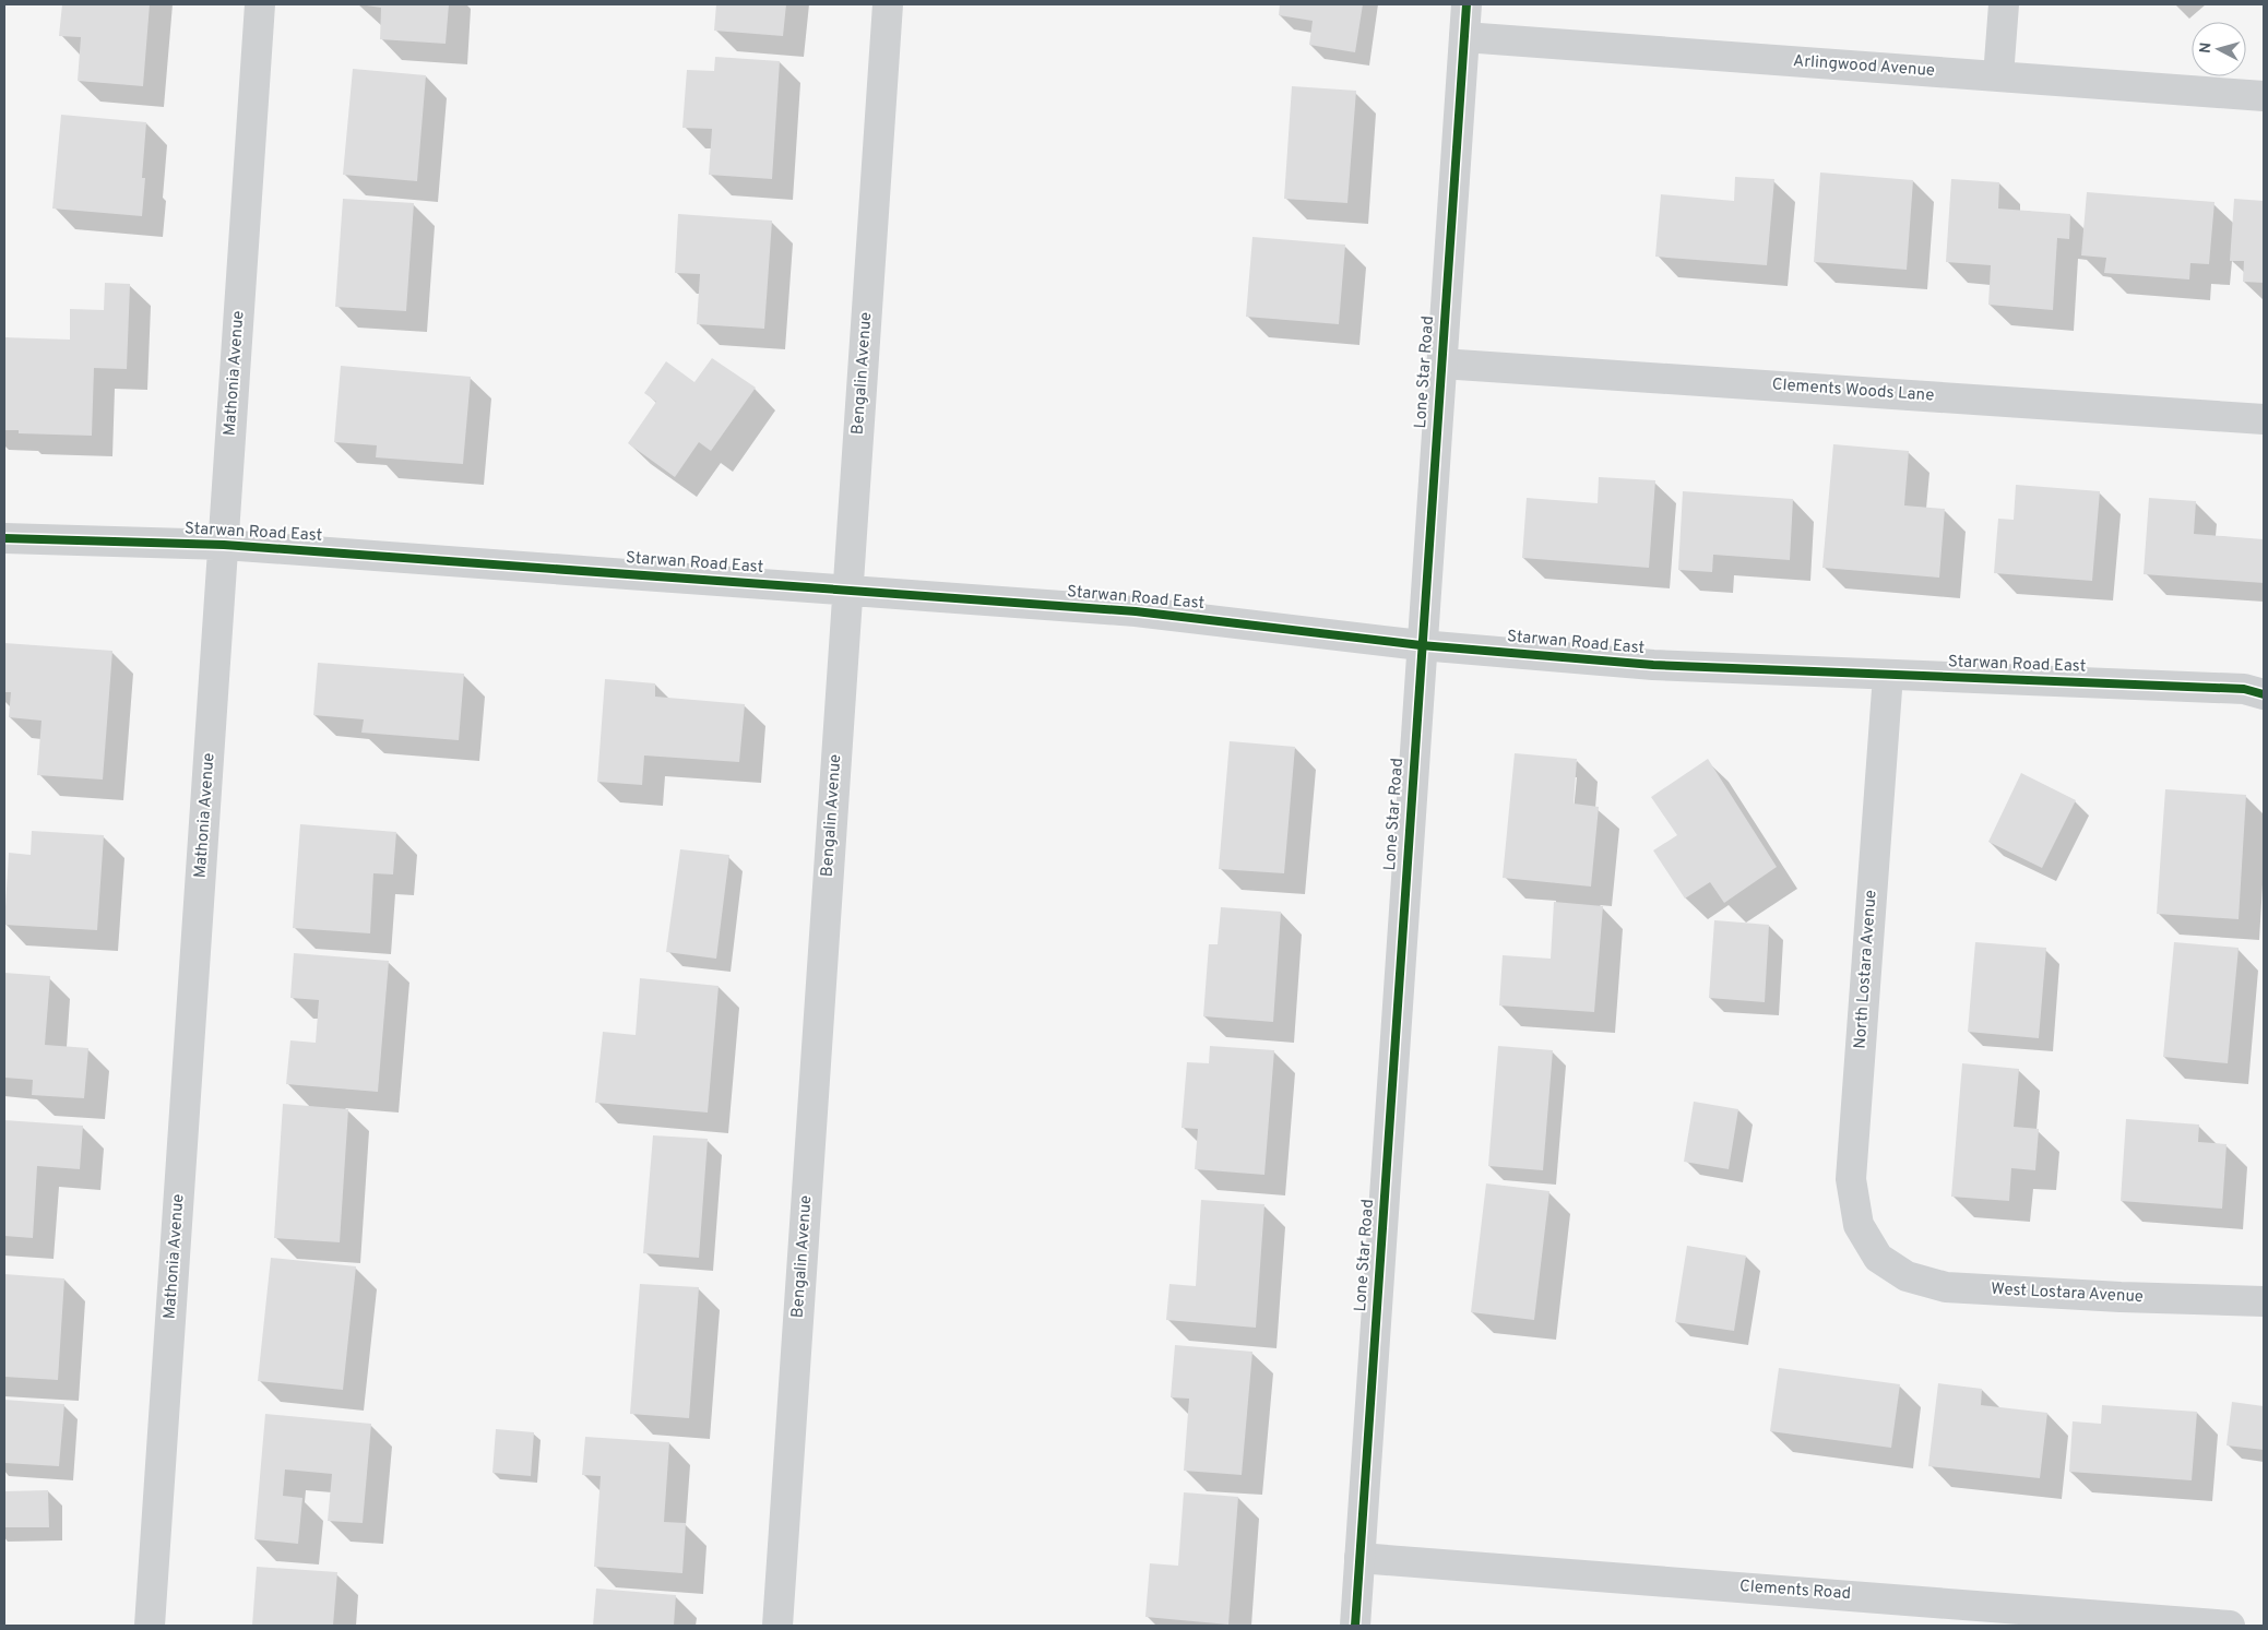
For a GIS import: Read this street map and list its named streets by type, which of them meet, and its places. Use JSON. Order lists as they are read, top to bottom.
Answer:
{
  "streets": {
    "street": [
      "Arlingwood Avenue",
      "Lone Star Road",
      "Mathonia Avenue",
      "Bengalin Avenue",
      "Clements Woods Lane",
      "Starwan Road East",
      "North Lostara Avenue",
      "West Lostara Avenue",
      "Clements Road"
    ]
  },
  "crossings": [
    ["Arlingwood Avenue", "Lone Star Road"],
    ["Lone Star Road", "Clements Woods Lane"],
    ["Lone Star Road", "Starwan Road East"],
    ["Lone Star Road", "Clements Road"],
    ["Mathonia Avenue", "Starwan Road East"],
    ["Bengalin Avenue", "Starwan Road East"],
    ["Starwan Road East", "North Lostara Avenue"],
    ["North Lostara Avenue", "West Lostara Avenue"]
  ],
  "north": "left"
}
